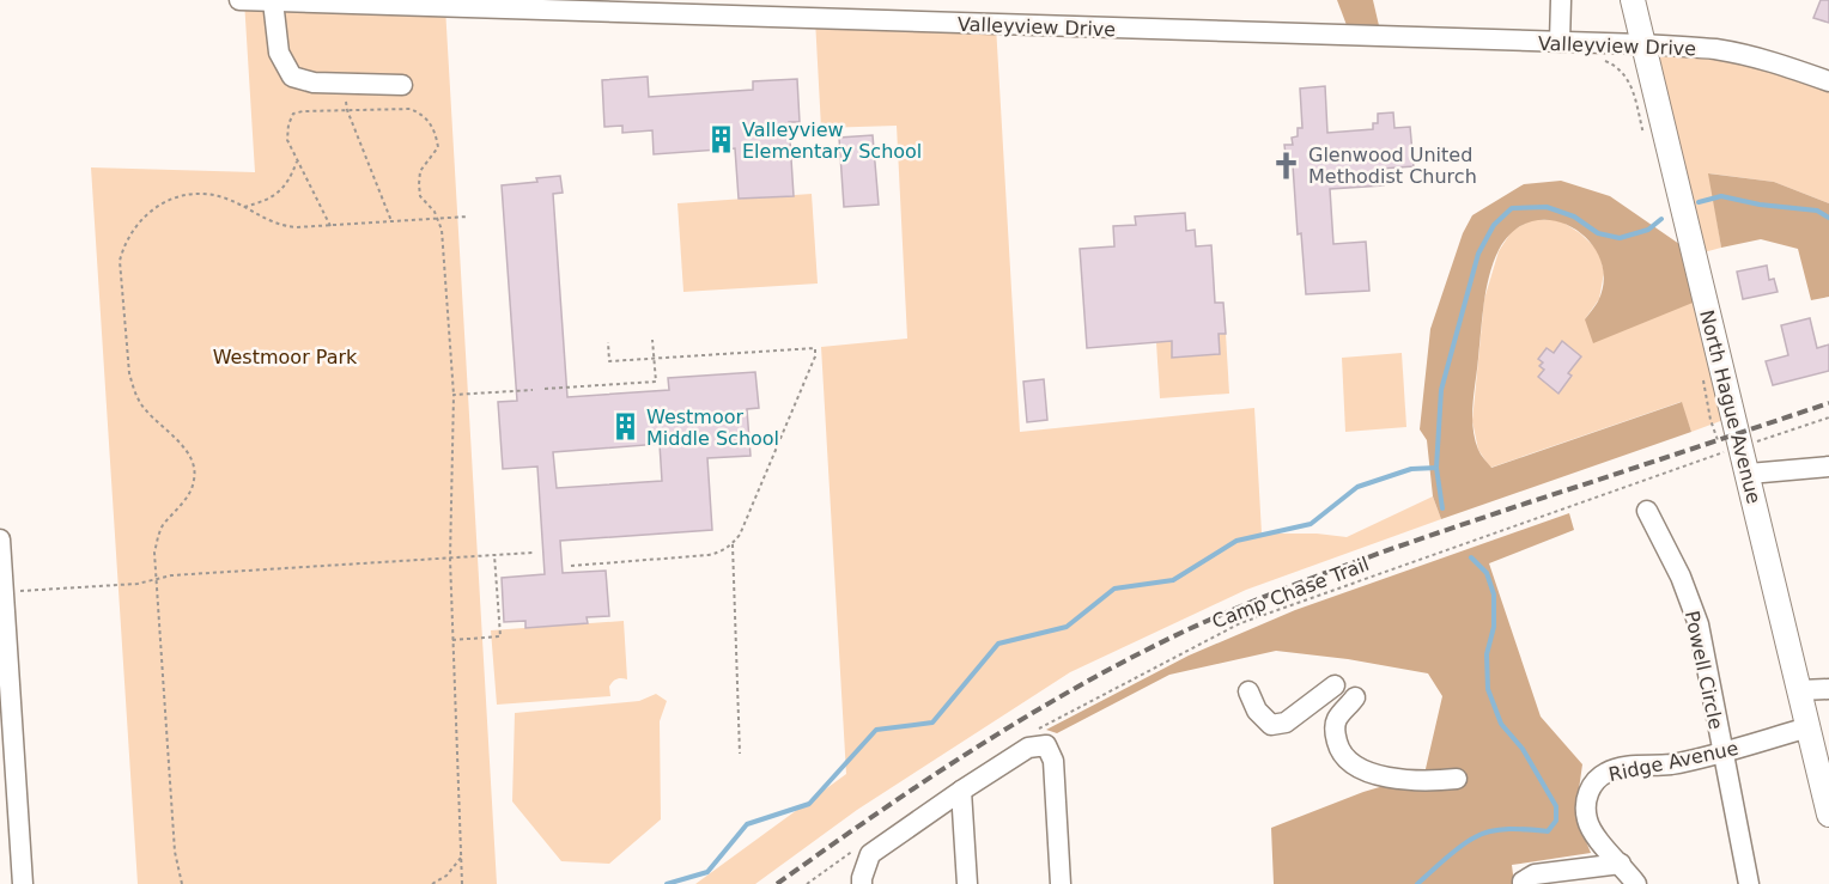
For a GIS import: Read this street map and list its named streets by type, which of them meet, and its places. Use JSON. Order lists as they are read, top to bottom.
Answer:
{
  "streets": {
    "main road": ["North Hague Avenue"],
    "street": ["Valleyview Drive", "Powell Circle", "Ridge Avenue"],
    "path": ["Camp Chase Trail"]
  },
  "crossings": [
    ["Valleyview Drive", "North Hague Avenue"],
    ["North Hague Avenue", "Camp Chase Trail"],
    ["North Hague Avenue", "Ridge Avenue"],
    ["Powell Circle", "Ridge Avenue"]
  ],
  "parks": ["Westmoor Park"],
  "places": {
    "building": ["Valleyview Elementary School", "Westmoor Middle School"],
    "church": ["Glenwood United Methodist Church"]
  }
}
